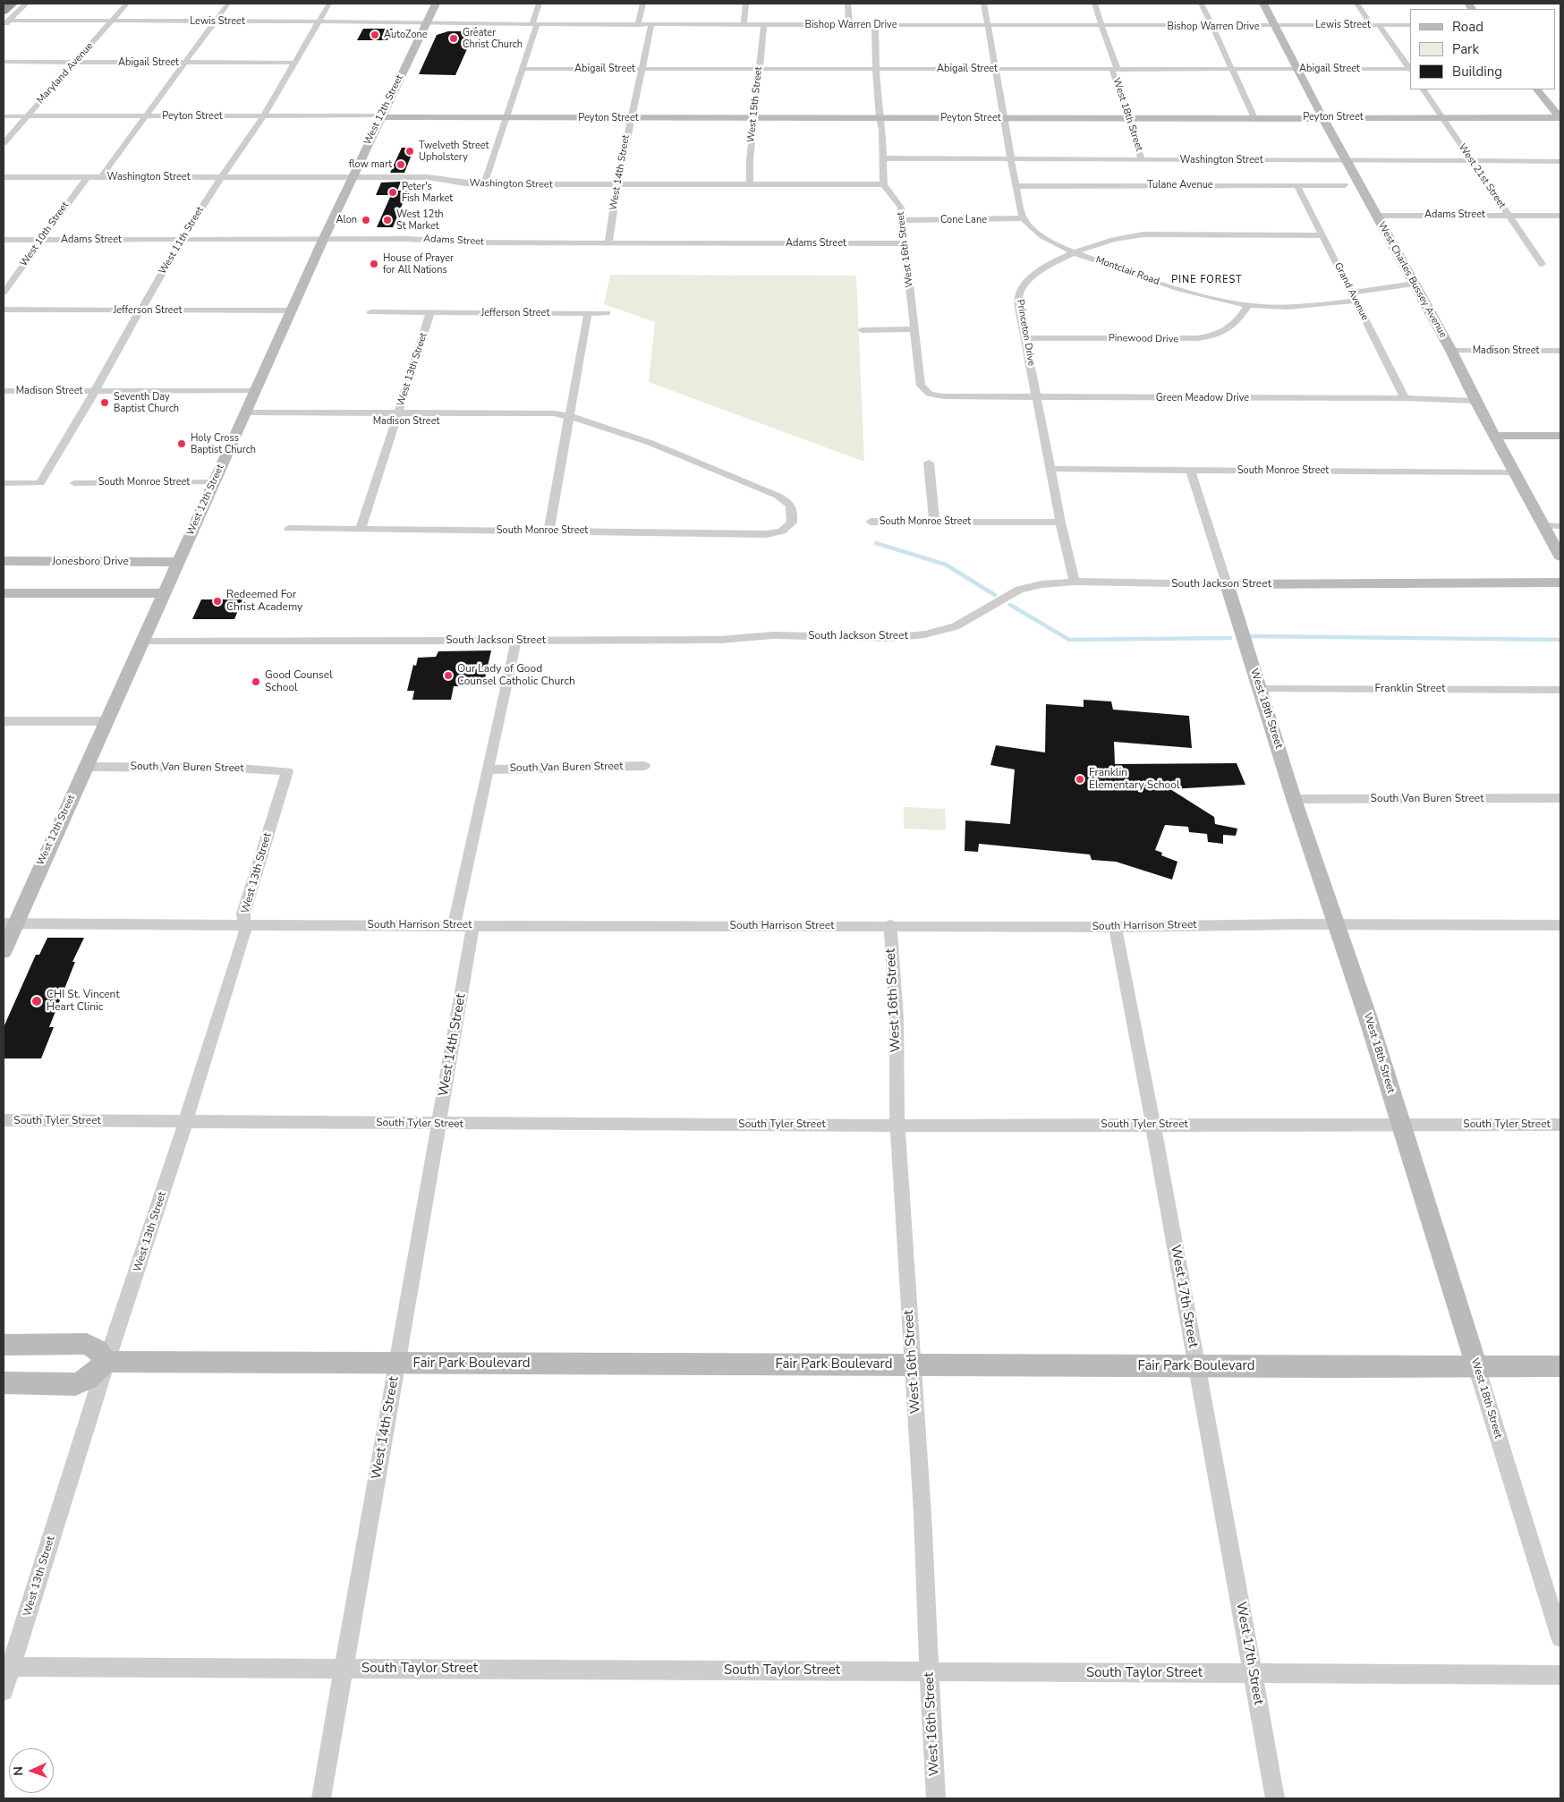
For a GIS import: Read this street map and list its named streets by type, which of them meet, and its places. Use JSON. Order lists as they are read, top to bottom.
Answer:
{
  "streets": {
    "street": [
      "Lewis Street",
      "Bishop Warren Drive",
      "Abigail Street",
      "Maryland Avenue",
      "West 15th Street",
      "West 12th Street",
      "West 18th Street",
      "Peyton Street",
      "Washington Street",
      "West 14th Street",
      "West 21st Street",
      "Tulane Avenue",
      "Adams Street",
      "Cone Lane",
      "West 10th Street",
      "West 11th Street",
      "West 16th Street",
      "Montclair Road",
      "West Charles Bussey Avenue",
      "Grand Avenue",
      "Jefferson Street",
      "Princeton Drive",
      "Pinewood Drive",
      "Madison Street",
      "West 13th Street",
      "Green Meadow Drive",
      "South Monroe Street",
      "Jonesboro Drive",
      "South Jackson Street",
      "Franklin Street",
      "South Van Buren Street",
      "South Harrison Street",
      "South Tyler Street",
      "West 17th Street",
      "Fair Park Boulevard",
      "South Taylor Street"
    ]
  },
  "crossings": [
    ["Lewis Street", "Bishop Warren Drive"],
    ["Lewis Street", "Maryland Avenue"],
    ["Lewis Street", "West 12th Street"],
    ["Lewis Street", "West 11th Street"],
    ["Lewis Street", "West Charles Bussey Avenue"],
    ["Bishop Warren Drive", "West 15th Street"],
    ["Bishop Warren Drive", "West 12th Street"],
    ["Bishop Warren Drive", "West 18th Street"],
    ["Bishop Warren Drive", "West 14th Street"],
    ["Bishop Warren Drive", "West Charles Bussey Avenue"],
    ["Abigail Street", "Maryland Avenue"],
    ["Abigail Street", "West 15th Street"],
    ["Abigail Street", "West 18th Street"],
    ["Abigail Street", "West 14th Street"],
    ["Abigail Street", "West 11th Street"],
    ["Abigail Street", "West Charles Bussey Avenue"],
    ["Maryland Avenue", "Peyton Street"],
    ["West 15th Street", "Peyton Street"],
    ["West 15th Street", "Washington Street"],
    ["West 12th Street", "Peyton Street"],
    ["West 12th Street", "Washington Street"],
    ["West 12th Street", "Adams Street"],
    ["West 12th Street", "Jefferson Street"],
    ["West 12th Street", "Madison Street"],
    ["West 12th Street", "South Monroe Street"],
    ["West 12th Street", "Jonesboro Drive"],
    ["West 12th Street", "South Jackson Street"],
    ["West 12th Street", "South Van Buren Street"],
    ["West 12th Street", "South Harrison Street"],
    ["West 18th Street", "Peyton Street"],
    ["West 18th Street", "Washington Street"],
    ["West 18th Street", "South Monroe Street"],
    ["West 18th Street", "South Jackson Street"],
    ["West 18th Street", "Franklin Street"],
    ["West 18th Street", "South Van Buren Street"],
    ["West 18th Street", "South Harrison Street"],
    ["West 18th Street", "South Tyler Street"],
    ["West 18th Street", "Fair Park Boulevard"],
    ["Peyton Street", "West 14th Street"],
    ["Peyton Street", "West 21st Street"],
    ["Peyton Street", "West 11th Street"],
    ["Peyton Street", "West Charles Bussey Avenue"],
    ["Washington Street", "West 14th Street"],
    ["Washington Street", "West 21st Street"],
    ["Washington Street", "West 10th Street"],
    ["Washington Street", "West 11th Street"],
    ["Washington Street", "West 16th Street"],
    ["Washington Street", "West Charles Bussey Avenue"],
    ["West 14th Street", "Adams Street"],
    ["West 14th Street", "South Harrison Street"],
    ["West 14th Street", "South Tyler Street"],
    ["West 14th Street", "Fair Park Boulevard"],
    ["West 14th Street", "South Taylor Street"],
    ["West 21st Street", "Adams Street"],
    ["Tulane Avenue", "Grand Avenue"],
    ["Adams Street", "West 10th Street"],
    ["Adams Street", "West 11th Street"],
    ["Adams Street", "West 16th Street"],
    ["Adams Street", "West Charles Bussey Avenue"],
    ["Cone Lane", "West 16th Street"],
    ["Cone Lane", "Montclair Road"],
    ["West 11th Street", "Jefferson Street"],
    ["West 11th Street", "Madison Street"],
    ["West 16th Street", "Green Meadow Drive"],
    ["West 16th Street", "South Harrison Street"],
    ["West 16th Street", "South Tyler Street"],
    ["West 16th Street", "Fair Park Boulevard"],
    ["West 16th Street", "South Taylor Street"],
    ["Montclair Road", "West Charles Bussey Avenue"],
    ["Montclair Road", "Grand Avenue"],
    ["Montclair Road", "Princeton Drive"],
    ["Montclair Road", "Pinewood Drive"],
    ["West Charles Bussey Avenue", "Madison Street"],
    ["West Charles Bussey Avenue", "Green Meadow Drive"],
    ["West Charles Bussey Avenue", "South Monroe Street"],
    ["Grand Avenue", "Princeton Drive"],
    ["Grand Avenue", "Green Meadow Drive"],
    ["Jefferson Street", "West 13th Street"],
    ["Princeton Drive", "Pinewood Drive"],
    ["Princeton Drive", "Green Meadow Drive"],
    ["Princeton Drive", "South Monroe Street"],
    ["Princeton Drive", "South Jackson Street"],
    ["Madison Street", "West 13th Street"],
    ["Madison Street", "South Monroe Street"],
    ["West 13th Street", "South Monroe Street"],
    ["West 13th Street", "South Van Buren Street"],
    ["West 13th Street", "South Harrison Street"],
    ["West 13th Street", "South Tyler Street"],
    ["West 13th Street", "Fair Park Boulevard"],
    ["West 13th Street", "South Taylor Street"],
    ["South Harrison Street", "West 17th Street"],
    ["South Tyler Street", "West 17th Street"],
    ["West 17th Street", "Fair Park Boulevard"],
    ["West 17th Street", "South Taylor Street"]
  ],
  "districts": ["PINE FOREST"],
  "places": [
    "AutoZone",
    "Greater Christ Church",
    "Twelveth Street Upholstery",
    "flow mart",
    "Peter's Fish Market",
    "Alon",
    "West 12th St Market",
    "House of Prayer for All Nations",
    "Seventh Day Baptist Church",
    "Holy Cross Baptist Church",
    "Redeemed For Christ Academy",
    "Our Lady of Good Counsel Catholic Church",
    "Good Counsel School",
    "Franklin Elementary School",
    "CHI St. Vincent Heart Clinic"
  ],
  "legend": ["Road", "Park", "Building"],
  "north": "left"
}
